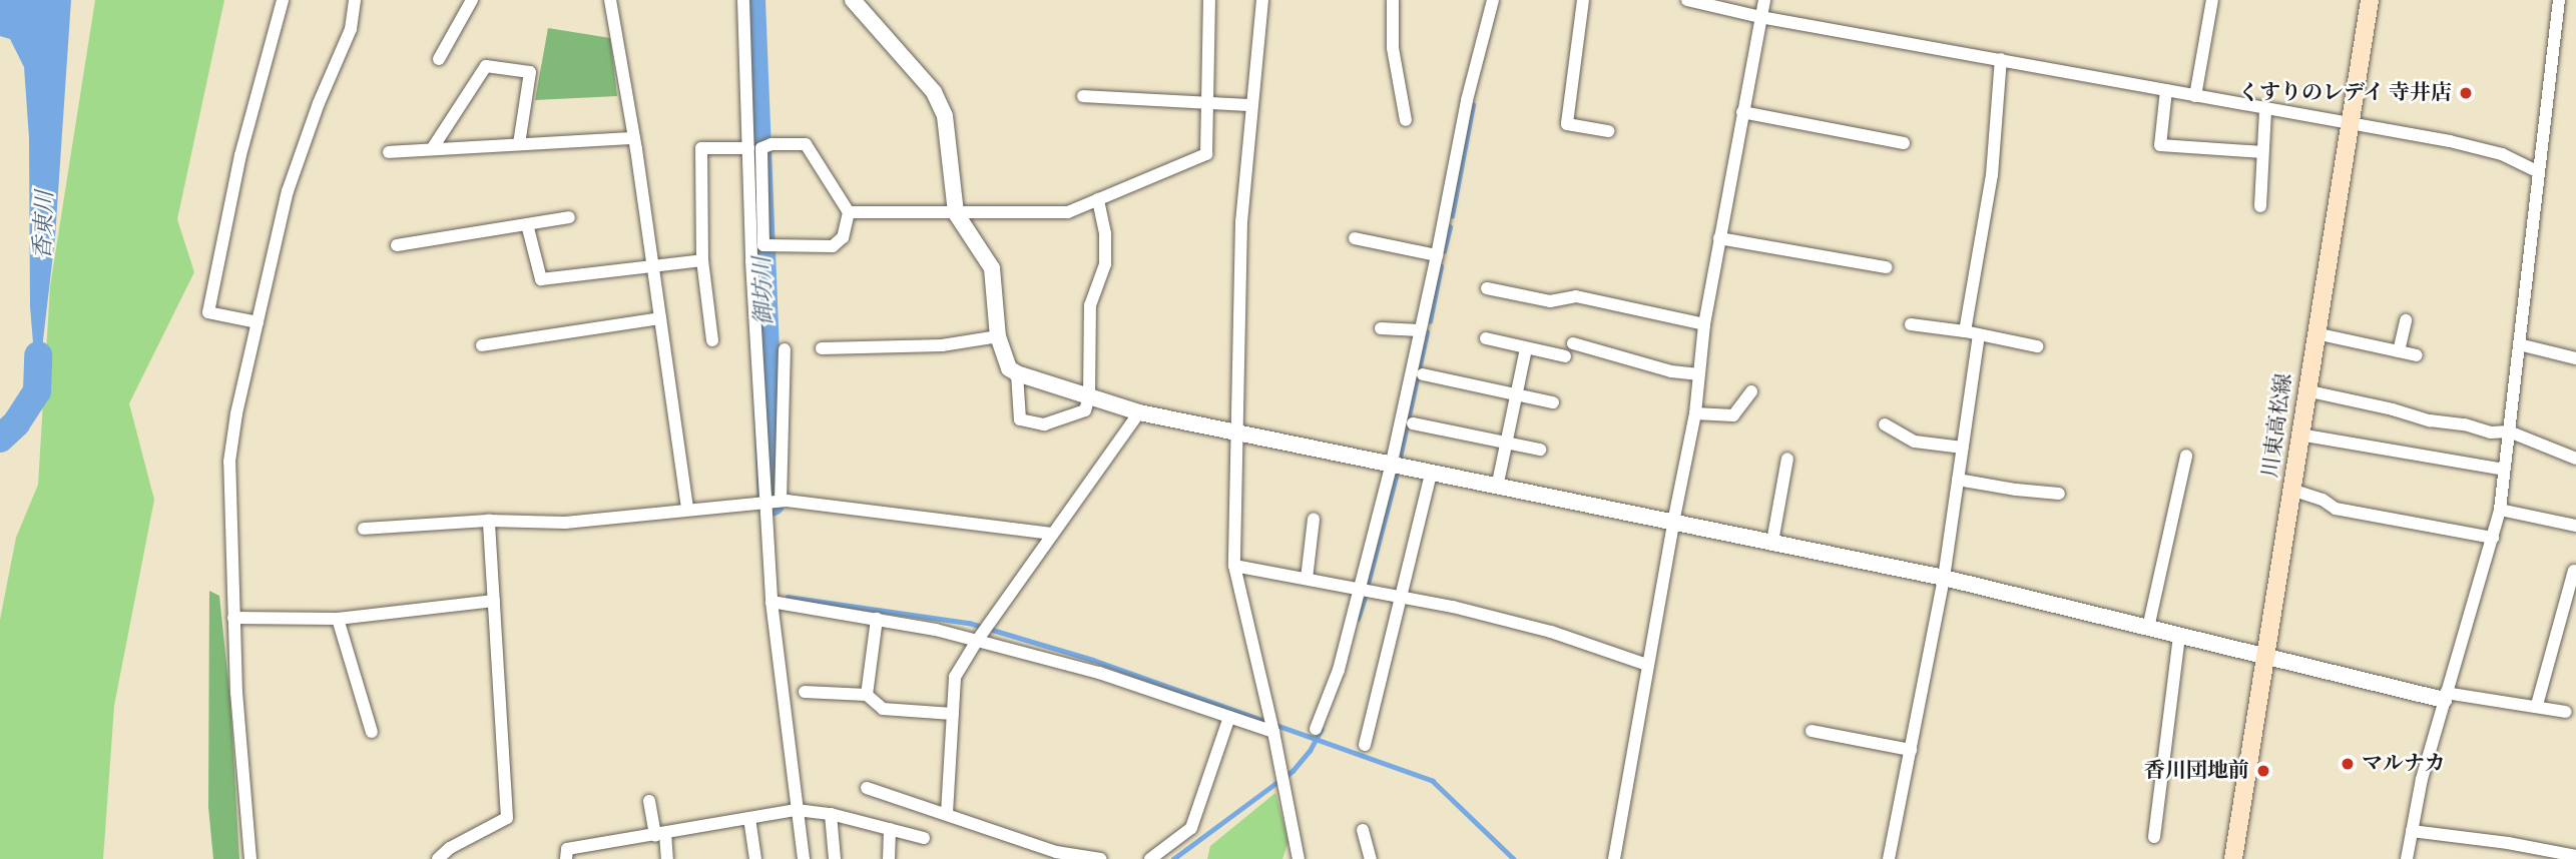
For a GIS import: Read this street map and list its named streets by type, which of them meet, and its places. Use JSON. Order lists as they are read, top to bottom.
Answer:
{
  "streets": {
    "main road": ["川東高松線"]
  },
  "water": ["香東川", "御坊川"],
  "places": ["くすりのレデイ 寺井店", "マルナカ", "香川団地前"]
}
